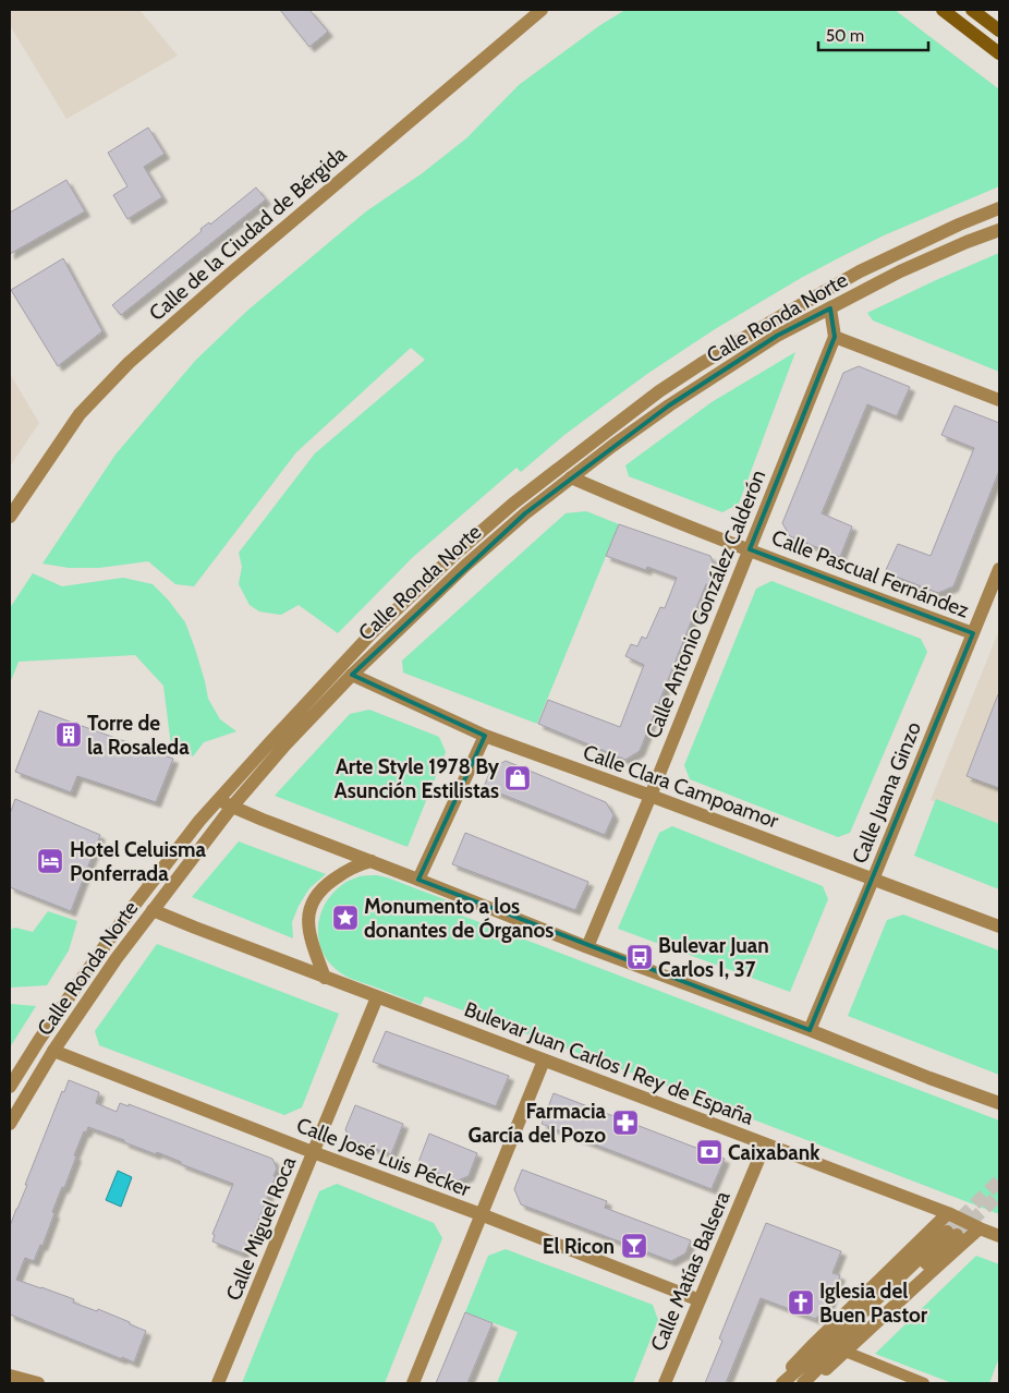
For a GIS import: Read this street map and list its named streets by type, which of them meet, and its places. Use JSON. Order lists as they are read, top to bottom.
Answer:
{
  "streets": {
    "street": [
      "Calle de la Ciudad de Bérgida",
      "Calle Ronda Norte",
      "Calle Pascual Fernández",
      "Calle Antonio González Calderón",
      "Calle Clara Campoamor",
      "Calle Juana Ginzo",
      "Bulevar Juan Carlos I Rey de España",
      "Calle José Luis Pécker",
      "Calle Miguel Roca",
      "Calle Matías Balsera"
    ]
  },
  "crossings": [
    ["Calle Ronda Norte", "Calle Pascual Fernández"],
    ["Calle Ronda Norte", "Calle Clara Campoamor"],
    ["Calle Ronda Norte", "Bulevar Juan Carlos I Rey de España"],
    ["Calle Ronda Norte", "Calle José Luis Pécker"],
    ["Calle Pascual Fernández", "Calle Antonio González Calderón"],
    ["Calle Pascual Fernández", "Calle Juana Ginzo"],
    ["Calle Antonio González Calderón", "Calle Clara Campoamor"],
    ["Calle Clara Campoamor", "Calle Juana Ginzo"],
    ["Bulevar Juan Carlos I Rey de España", "Calle Miguel Roca"],
    ["Bulevar Juan Carlos I Rey de España", "Calle Matías Balsera"],
    ["Calle José Luis Pécker", "Calle Miguel Roca"],
    ["Calle José Luis Pécker", "Calle Matías Balsera"]
  ],
  "places": {
    "building": ["Torre de la Rosaleda"],
    "shop": ["Arte Style 1978 By Asunción Estilistas"],
    "hotel": ["Hotel Celuisma Ponferrada"],
    "place": ["Monumento a los donantes de Órganos"],
    "bus stop": ["Bulevar Juan Carlos I, 37"],
    "pharmacy": ["Farmacia García del Pozo"],
    "bank": ["Caixabank"],
    "bar": ["El Ricon"],
    "church": ["Iglesia del Buen Pastor"]
  },
  "scale_bar": "50 m"
}
